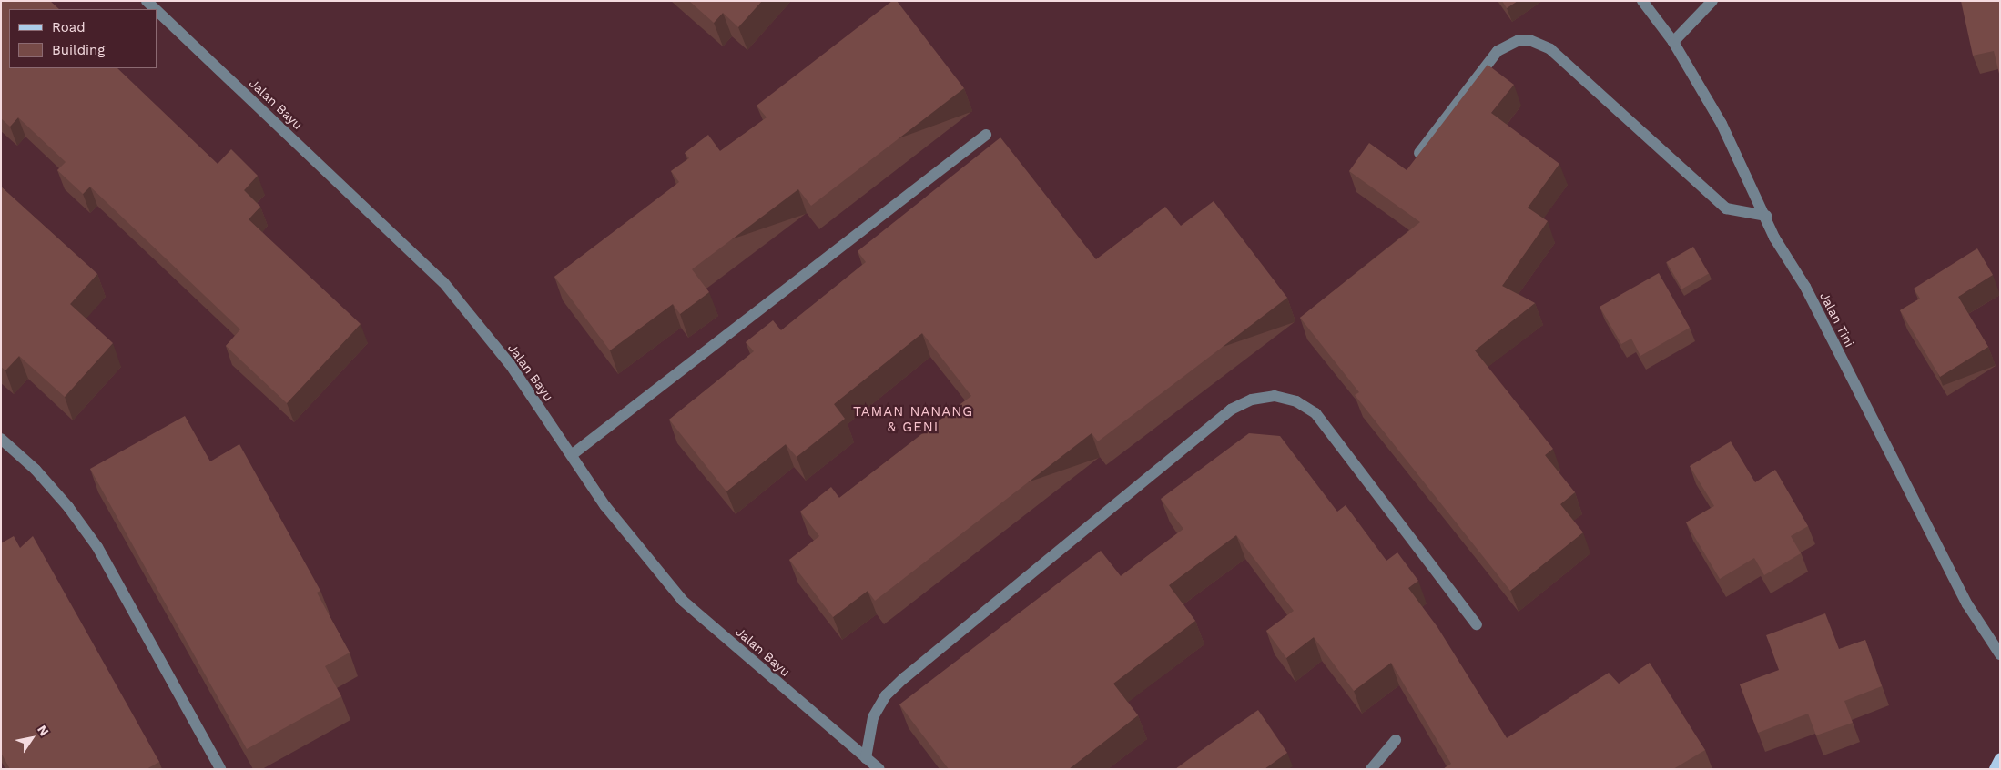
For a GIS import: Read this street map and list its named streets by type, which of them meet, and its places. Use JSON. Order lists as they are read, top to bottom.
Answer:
{
  "streets": {
    "street": ["Jalan Bayu", "Jalan Tini"]
  },
  "districts": ["TAMAN NANANG & GENI"],
  "legend": ["Road", "Building"],
  "north": "top right"
}
